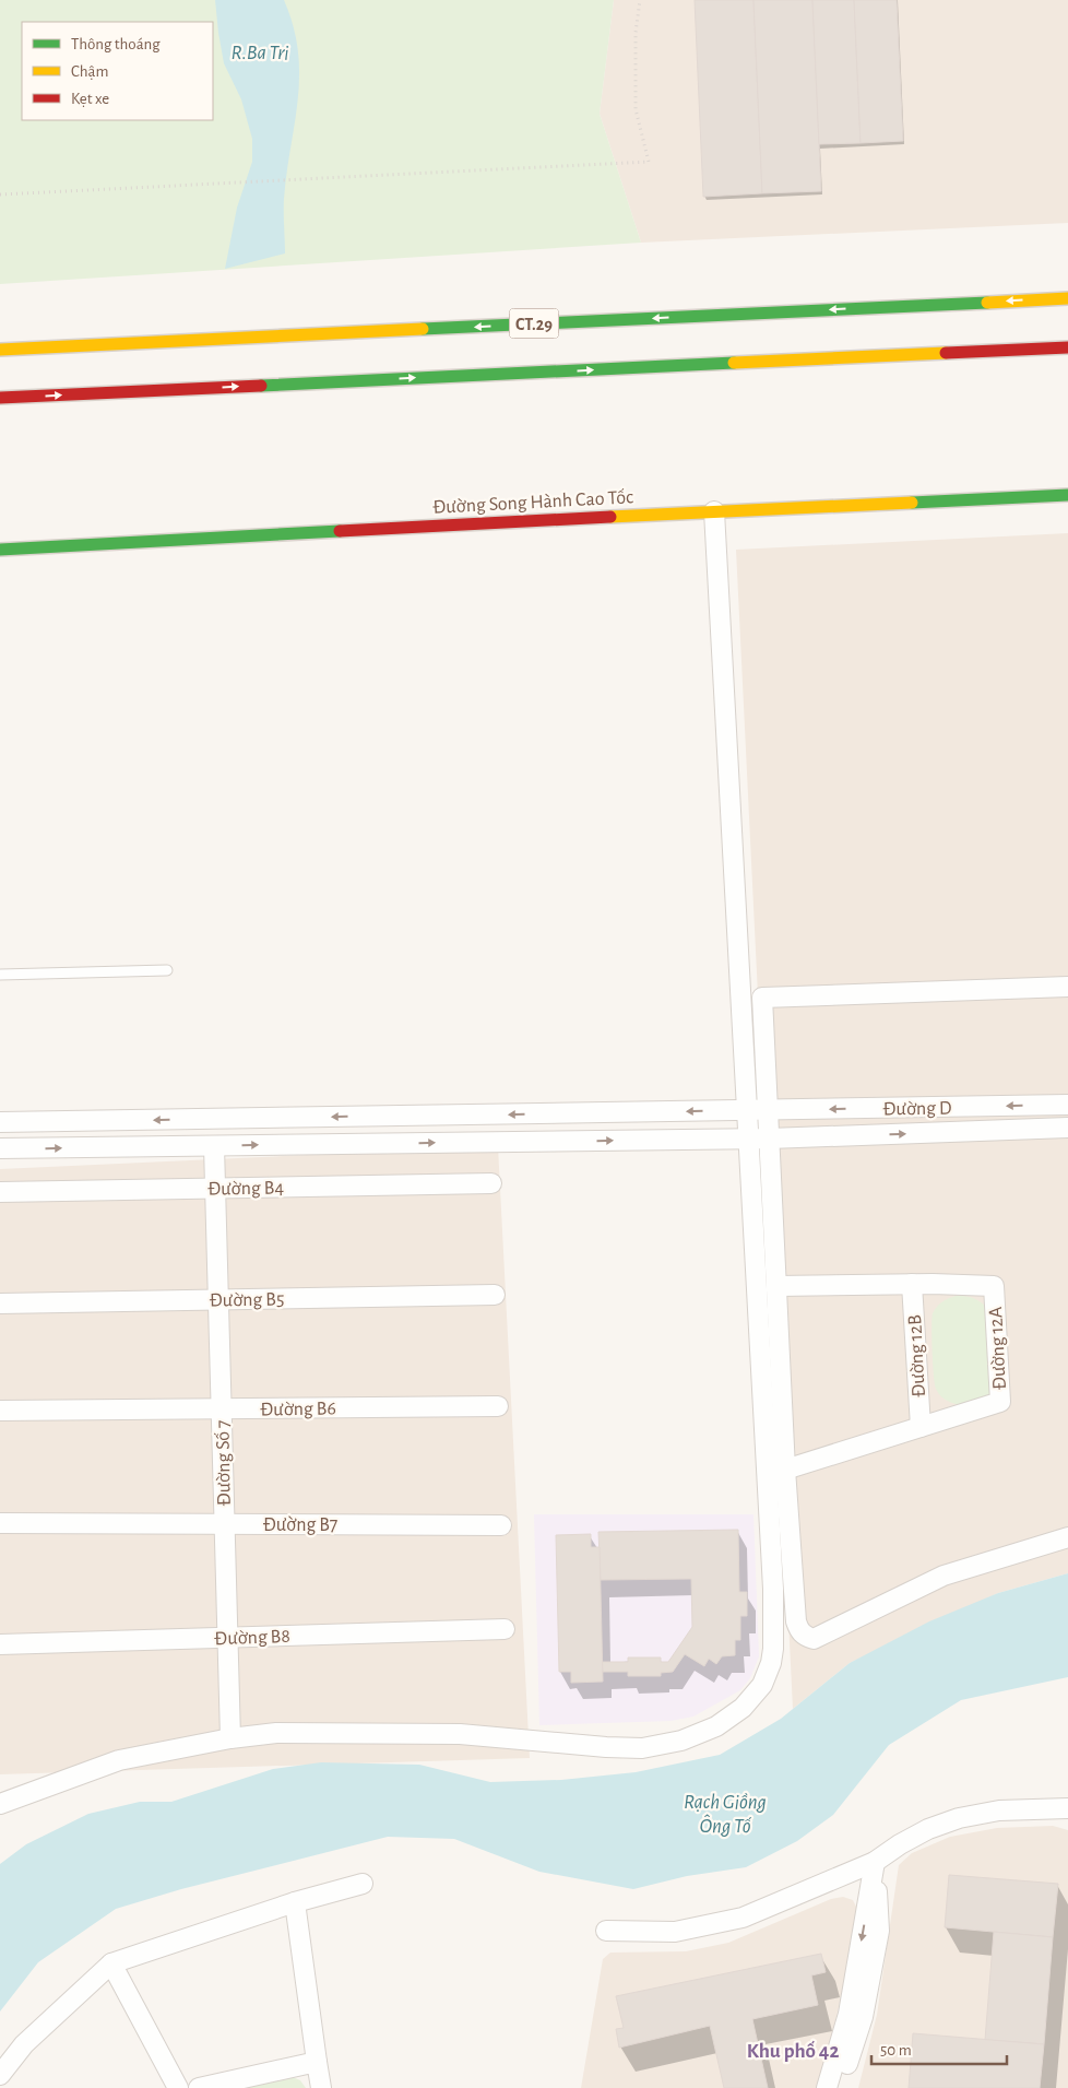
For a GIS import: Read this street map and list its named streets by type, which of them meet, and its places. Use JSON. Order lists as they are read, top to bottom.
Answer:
{
  "streets": {
    "main road": ["CT.29", "Đường Song Hành Cao Tốc"],
    "street": [
      "Đường D",
      "Đường B4",
      "Đường B5",
      "Đường 12A",
      "Đường 12B",
      "Đường B6",
      "Đường Số 7",
      "Đường B7",
      "Đường B8"
    ]
  },
  "crossings": [
    ["Đường D", "Đường Số 7"],
    ["Đường B4", "Đường Số 7"],
    ["Đường B5", "Đường Số 7"],
    ["Đường 12A", "Đường 12B"],
    ["Đường B6", "Đường Số 7"],
    ["Đường Số 7", "Đường B7"],
    ["Đường Số 7", "Đường B8"]
  ],
  "districts": ["Khu phố 42"],
  "water": ["R.Ba Tri", "Rạch Giồng Ông Tố"],
  "legend": ["Thông thoáng", "Chậm", "Kẹt xe"],
  "scale_bar": "50 m"
}
